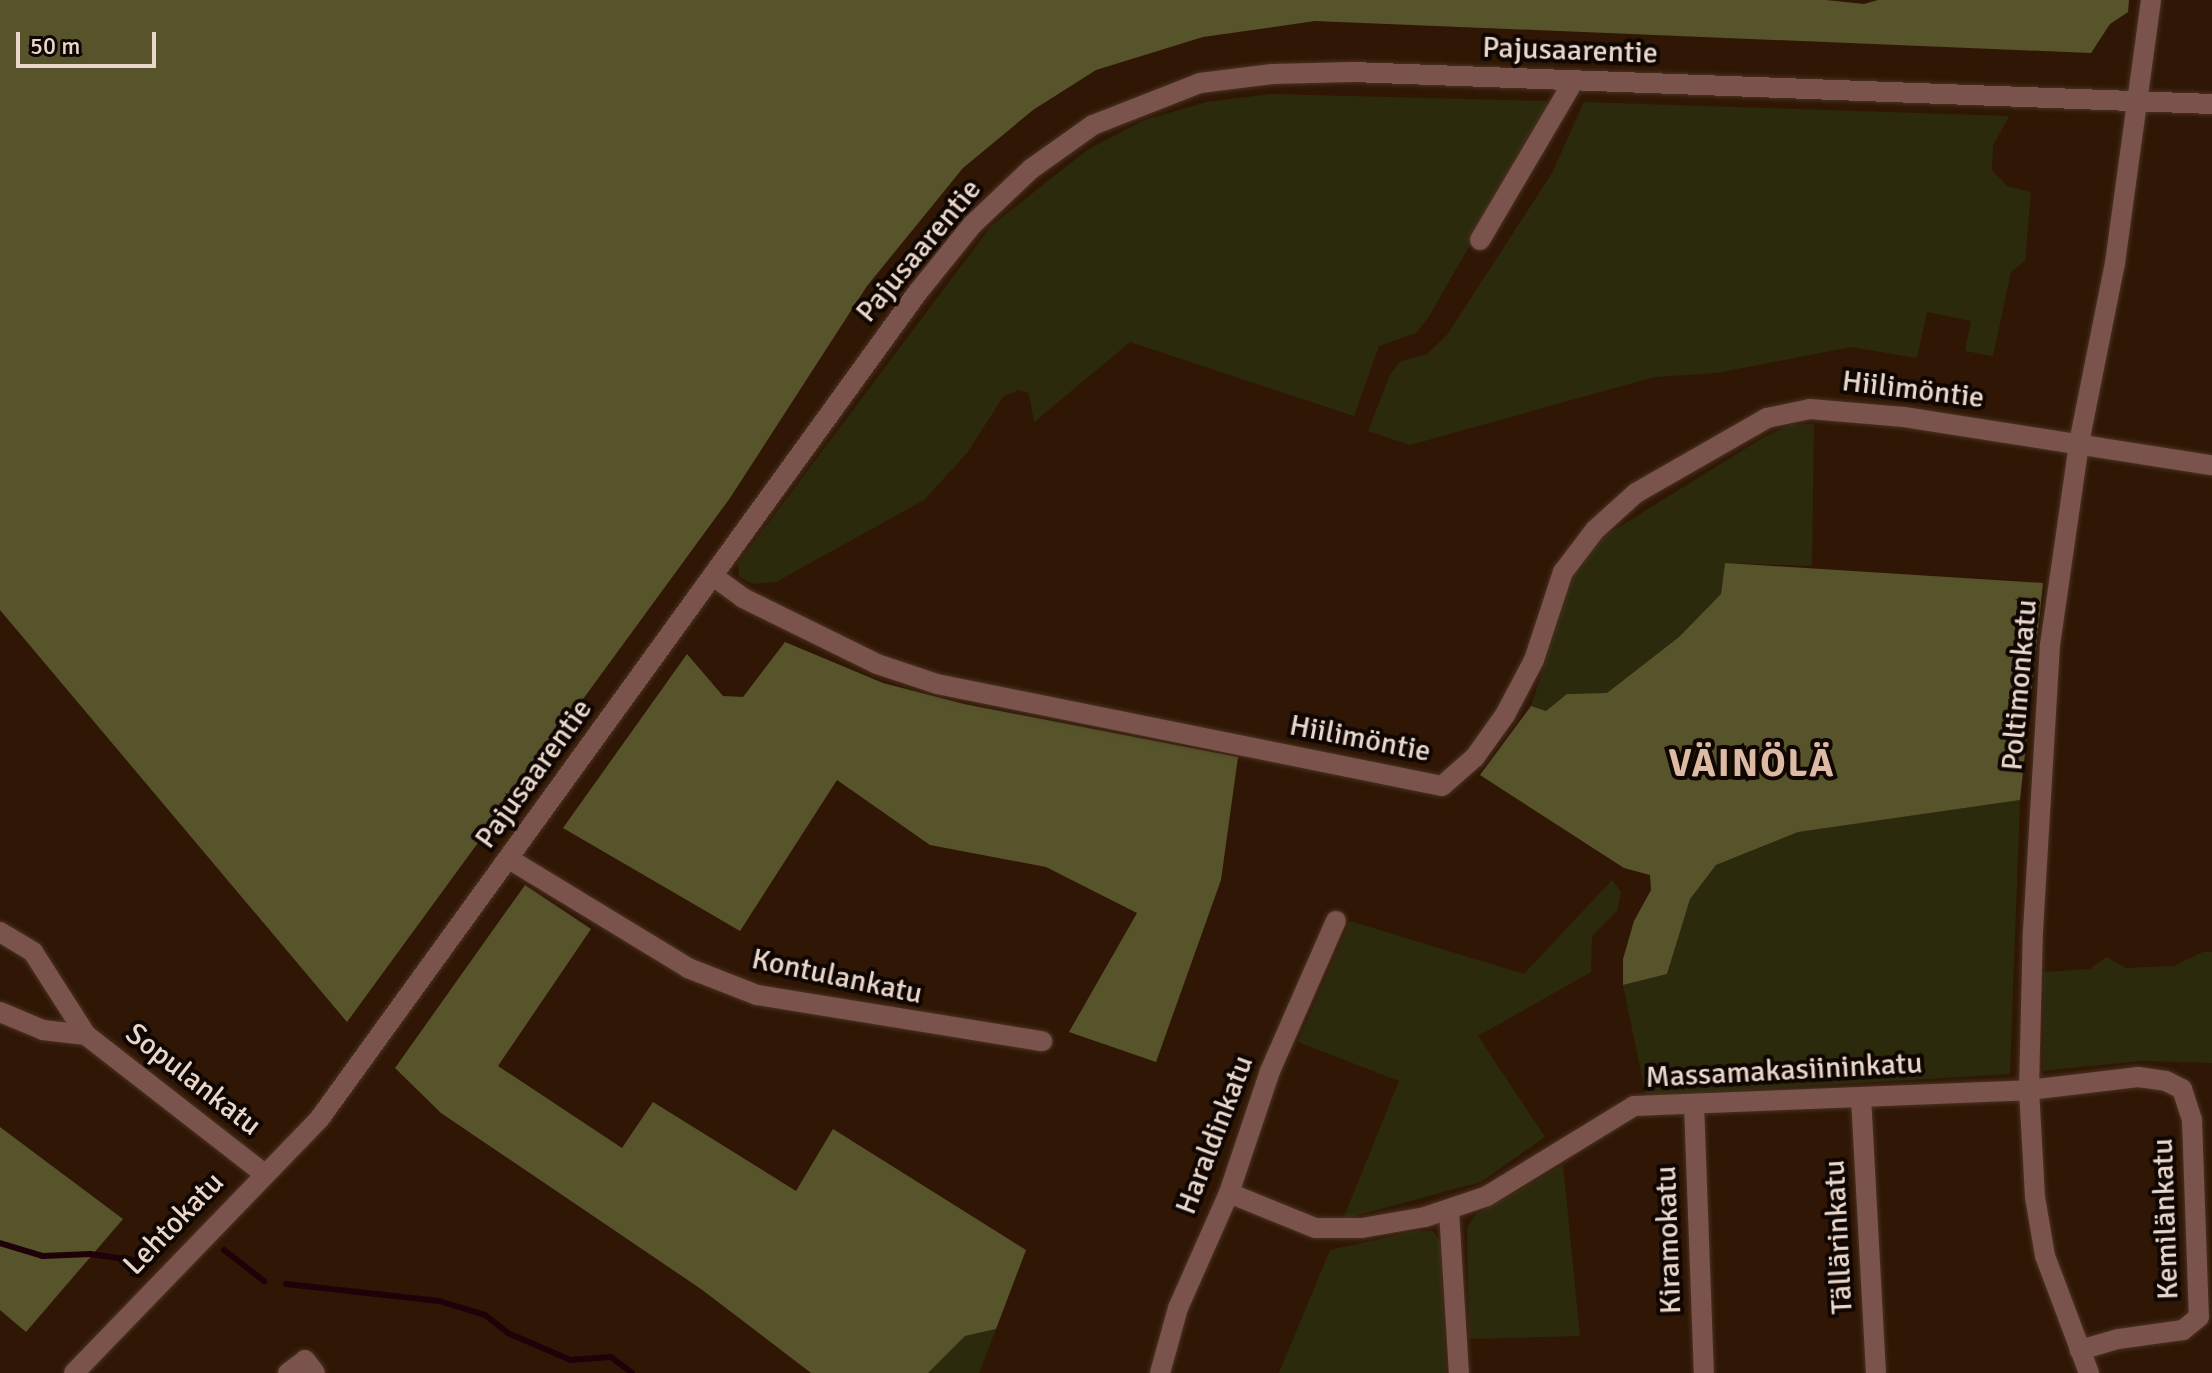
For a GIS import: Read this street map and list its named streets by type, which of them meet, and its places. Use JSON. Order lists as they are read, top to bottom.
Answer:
{
  "streets": {
    "street": [
      "Pajusaarentie",
      "Hiilimöntie",
      "Poltimonkatu",
      "Kontulankatu",
      "Massamakasiininkatu",
      "Sopulankatu",
      "Haraldinkatu",
      "Kemilänkatu",
      "Lehtokatu",
      "Tällärinkatu",
      "Kiramokatu"
    ]
  },
  "crossings": [
    ["Pajusaarentie", "Hiilimöntie"],
    ["Pajusaarentie", "Poltimonkatu"],
    ["Pajusaarentie", "Kontulankatu"],
    ["Pajusaarentie", "Lehtokatu"],
    ["Hiilimöntie", "Poltimonkatu"],
    ["Poltimonkatu", "Massamakasiininkatu"],
    ["Poltimonkatu", "Kemilänkatu"],
    ["Massamakasiininkatu", "Haraldinkatu"],
    ["Massamakasiininkatu", "Kemilänkatu"],
    ["Massamakasiininkatu", "Tällärinkatu"],
    ["Massamakasiininkatu", "Kiramokatu"],
    ["Sopulankatu", "Lehtokatu"]
  ],
  "districts": ["VÄINÖLÄ"],
  "scale_bar": "50 m"
}
